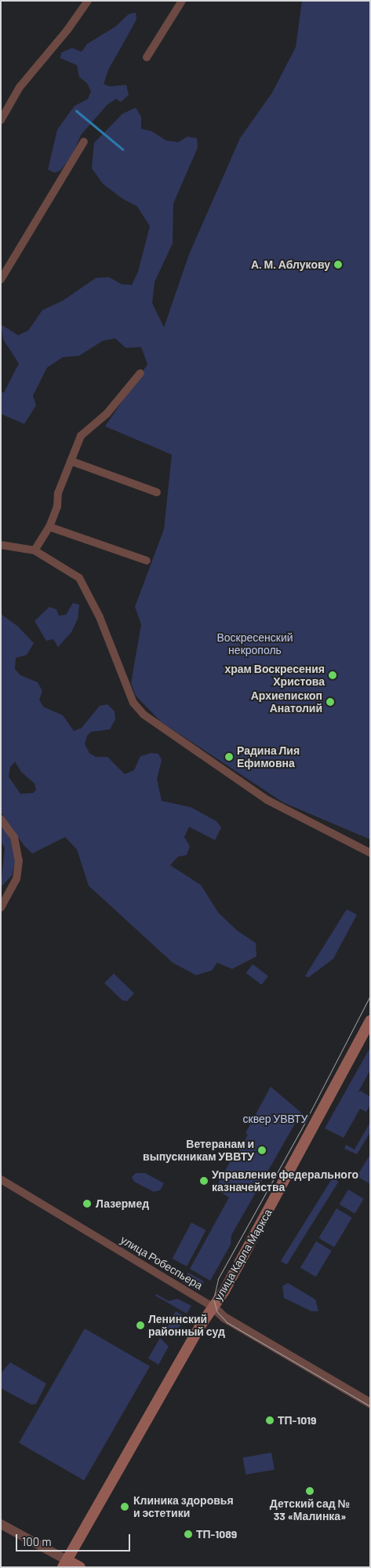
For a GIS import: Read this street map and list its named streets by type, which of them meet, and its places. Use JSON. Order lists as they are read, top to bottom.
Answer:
{
  "streets": {
    "main road": ["улица Карла Маркса"],
    "street": ["улица Робеспьера"]
  },
  "crossings": [
    ["улица Карла Маркса", "улица Робеспьера"]
  ],
  "parks": ["Воскресенский некрополь", "сквер УВВТУ"],
  "places": [
    "А. М. Аблукову",
    "храм Воскресения Христова",
    "Архиепископ Анатолий",
    "Радина Лия Ефимовна",
    "Ветеранам и выпускникам УВВТУ",
    "Управление федерального казначейства",
    "Лазермед",
    "Ленинский районный суд",
    "ТП-1019",
    "Детский сад № 33 «Малинка»",
    "Клиника здоровья и эстетики",
    "ТП-1089"
  ],
  "scale_bar": "100 m"
}
